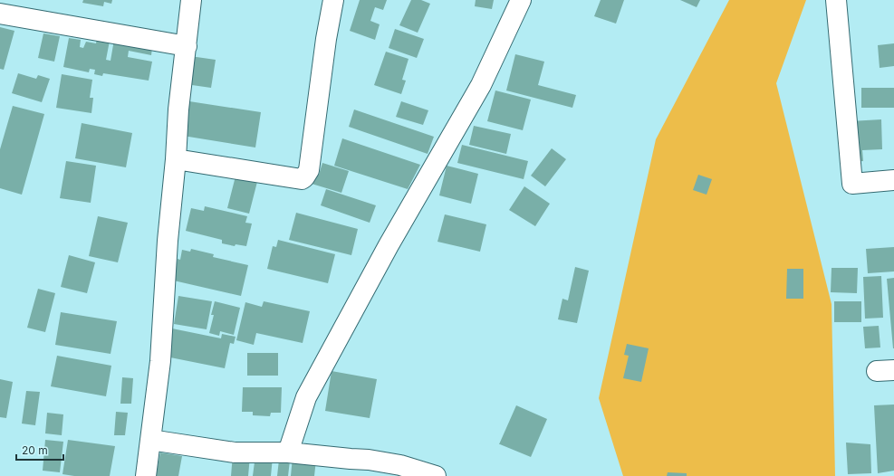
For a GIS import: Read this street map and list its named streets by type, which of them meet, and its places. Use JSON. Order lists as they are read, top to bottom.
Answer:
{
  "scale_bar": "20 m"
}
